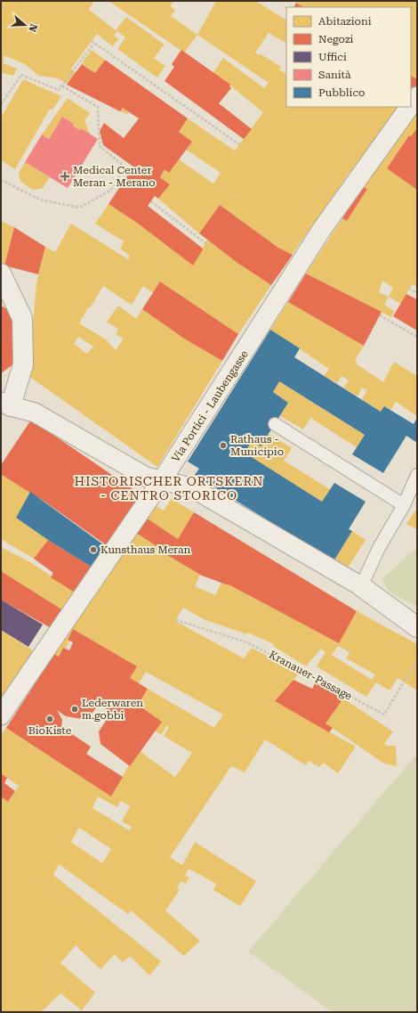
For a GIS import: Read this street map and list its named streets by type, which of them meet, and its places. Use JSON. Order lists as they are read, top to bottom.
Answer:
{
  "streets": {
    "street": ["Via Portici - Laubengasse"],
    "path": ["Kranauer-Passage"]
  },
  "districts": ["HISTORISCHER ORTSKERN - CENTRO STORICO"],
  "places": {
    "health": ["Medical Center Meran - Merano"],
    "other": [
      "Rathaus - Municipio",
      "Kunsthaus Meran",
      "Lederwaren m.gobbi",
      "BioKiste"
    ]
  },
  "legend": [
    "Abitazioni",
    "Negozi",
    "Uffici",
    "Sanità",
    "Pubblico"
  ],
  "north": "right"
}
